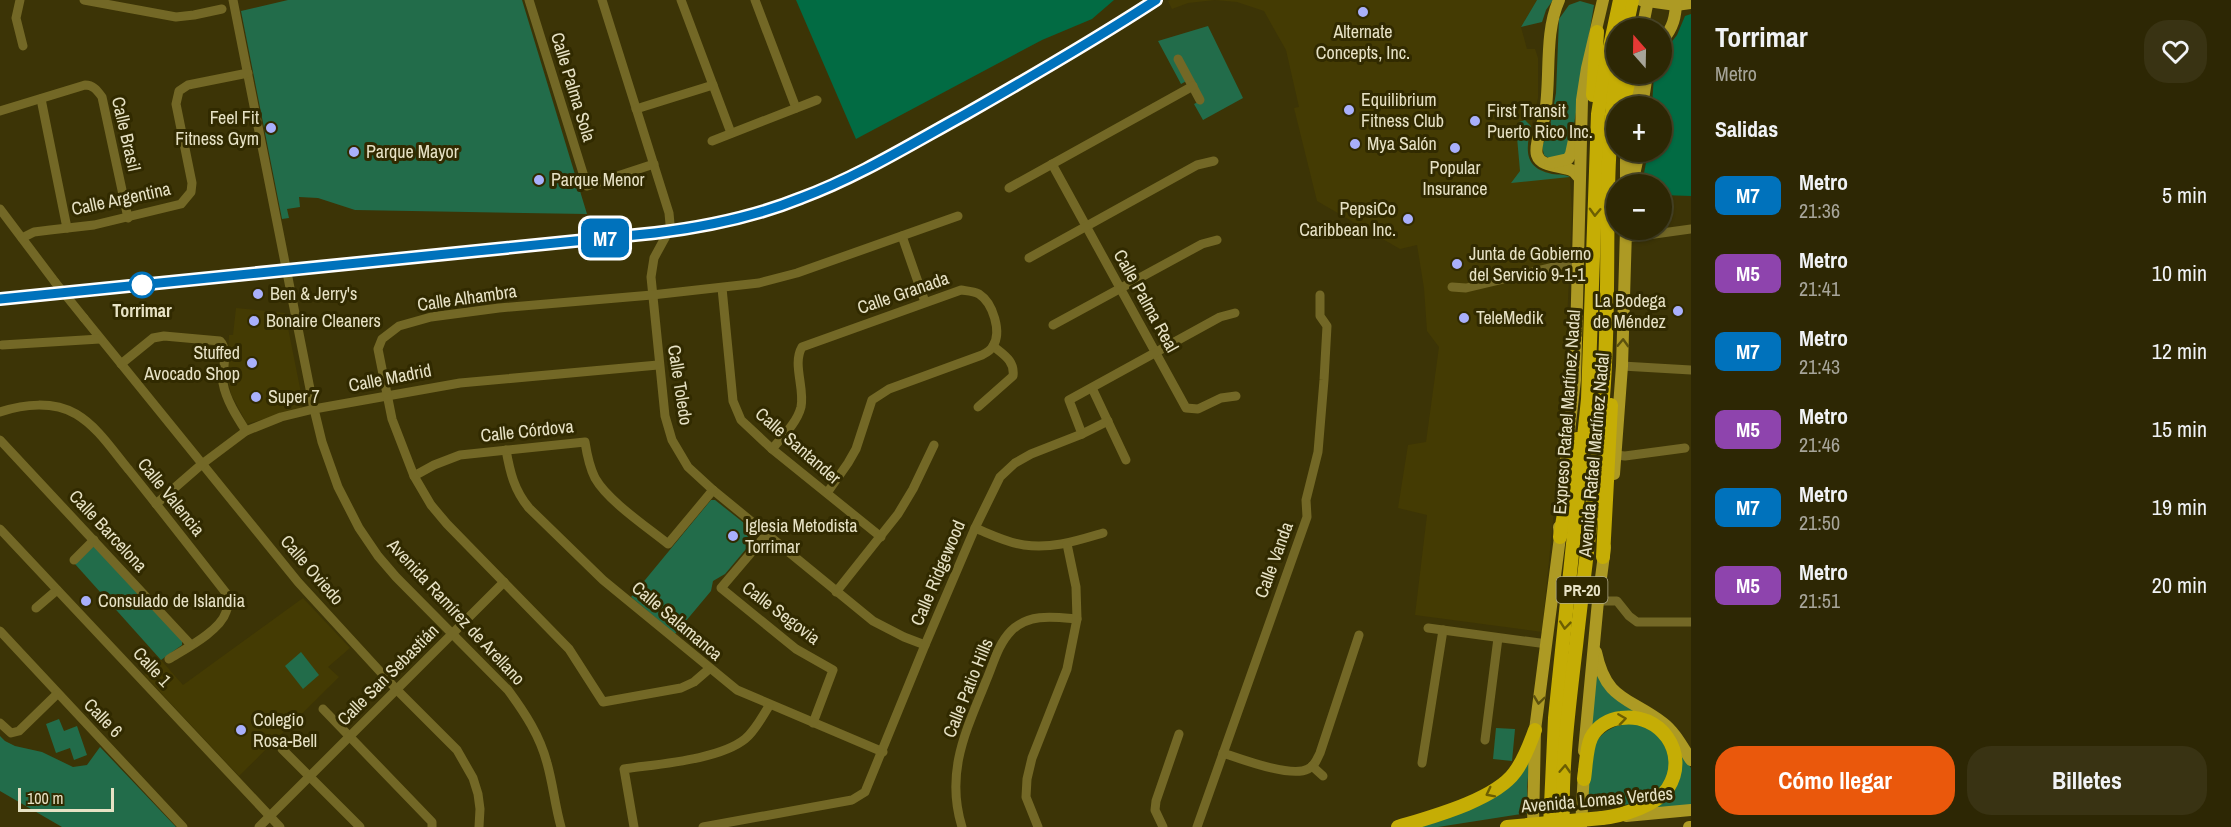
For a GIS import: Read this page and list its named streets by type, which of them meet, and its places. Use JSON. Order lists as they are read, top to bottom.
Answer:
{
  "streets": {
    "highway": ["Expreso Rafael Martínez Nadal", "PR-20", "Avenida Lomas Verdes"],
    "main road": ["Avenida Rafael Martínez Nadal"],
    "street": [
      "Calle Palma Sola",
      "Calle Brasil",
      "Calle Argentina",
      "Calle Granada",
      "Calle Alhambra",
      "Calle Palma Real",
      "Calle Madrid",
      "Calle Toledo",
      "Calle Córdova",
      "Calle Santander",
      "Calle Valencia",
      "Calle Barcelona",
      "Calle Vanda",
      "Calle Oviedo",
      "Calle Ridgewood",
      "Avenida Ramírez de Arellano",
      "Calle Segovia",
      "Calle Salamanca",
      "Calle 1",
      "Calle San Sebastián",
      "Calle Patio Hills",
      "Calle 6"
    ]
  },
  "crossings": [
    ["Calle Brasil", "Calle Argentina"],
    ["Calle Argentina", "Calle Oviedo"],
    ["Calle Argentina", "Avenida Ramírez de Arellano"],
    ["Calle Granada", "Calle Santander"],
    ["Calle Alhambra", "Calle Madrid"],
    ["Calle Alhambra", "Calle Toledo"],
    ["Calle Alhambra", "Calle Córdova"],
    ["Calle Alhambra", "Calle Santander"],
    ["Calle Alhambra", "Calle Salamanca"],
    ["Calle Alhambra", "Calle San Sebastián"],
    ["Calle Madrid", "Calle Toledo"],
    ["Calle Madrid", "Calle Valencia"],
    ["Calle Madrid", "Calle Oviedo"],
    ["Calle Madrid", "Avenida Ramírez de Arellano"],
    ["Calle Toledo", "Calle Córdova"],
    ["Calle Toledo", "Calle Ridgewood"],
    ["Calle Toledo", "Calle Segovia"],
    ["Calle Córdova", "Calle Salamanca"],
    ["Calle Valencia", "Calle Barcelona"],
    ["Calle Oviedo", "Calle San Sebastián"],
    ["Calle Ridgewood", "Calle Salamanca"],
    ["Avenida Ramírez de Arellano", "Calle San Sebastián"],
    ["Calle Segovia", "Calle Salamanca"],
    ["Calle 1", "Calle San Sebastián"]
  ],
  "places": [
    "Alternate Concepts, Inc.",
    "Equilibrium Fitness Club",
    "First Transit Puerto Rico Inc.",
    "Feel Fit Fitness Gym",
    "Mya Salón",
    "Popular Insurance",
    "Parque Mayor",
    "Parque Menor",
    "PepsiCo Caribbean Inc.",
    "Junta de Gobierno del Servicio 9-1-1",
    "Torrimar",
    "Ben & Jerry's",
    "La Bodega de Méndez",
    "TeleMedik",
    "Bonaire Cleaners",
    "Stuffed Avocado Shop",
    "Super 7",
    "Iglesia Metodista Torrimar",
    "Consulado de Islandia",
    "Colegio Rosa-Bell"
  ],
  "lines": ["metro line M7"],
  "scale_bar": "100 m",
  "north": "top",
  "page": {
    "on_map": "M7",
    "heading": [
      ["Torrimar", "Metro"],
      "Salidas"
    ],
    "map_buttons": ["+", "−"],
    "list": [
      {
        "mark": "M7",
        "name": "Metro",
        "note": "21:36",
        "value": "5 min"
      },
      {
        "mark": "M5",
        "name": "Metro",
        "note": "21:41",
        "value": "10 min"
      },
      {
        "mark": "M7",
        "name": "Metro",
        "note": "21:43",
        "value": "12 min"
      },
      {
        "mark": "M5",
        "name": "Metro",
        "note": "21:46",
        "value": "15 min"
      },
      {
        "mark": "M7",
        "name": "Metro",
        "note": "21:50",
        "value": "19 min"
      },
      {
        "mark": "M5",
        "name": "Metro",
        "note": "21:51",
        "value": "20 min"
      }
    ],
    "buttons": ["Cómo llegar", "Billetes"],
    "scale": "100 m"
  }
}
